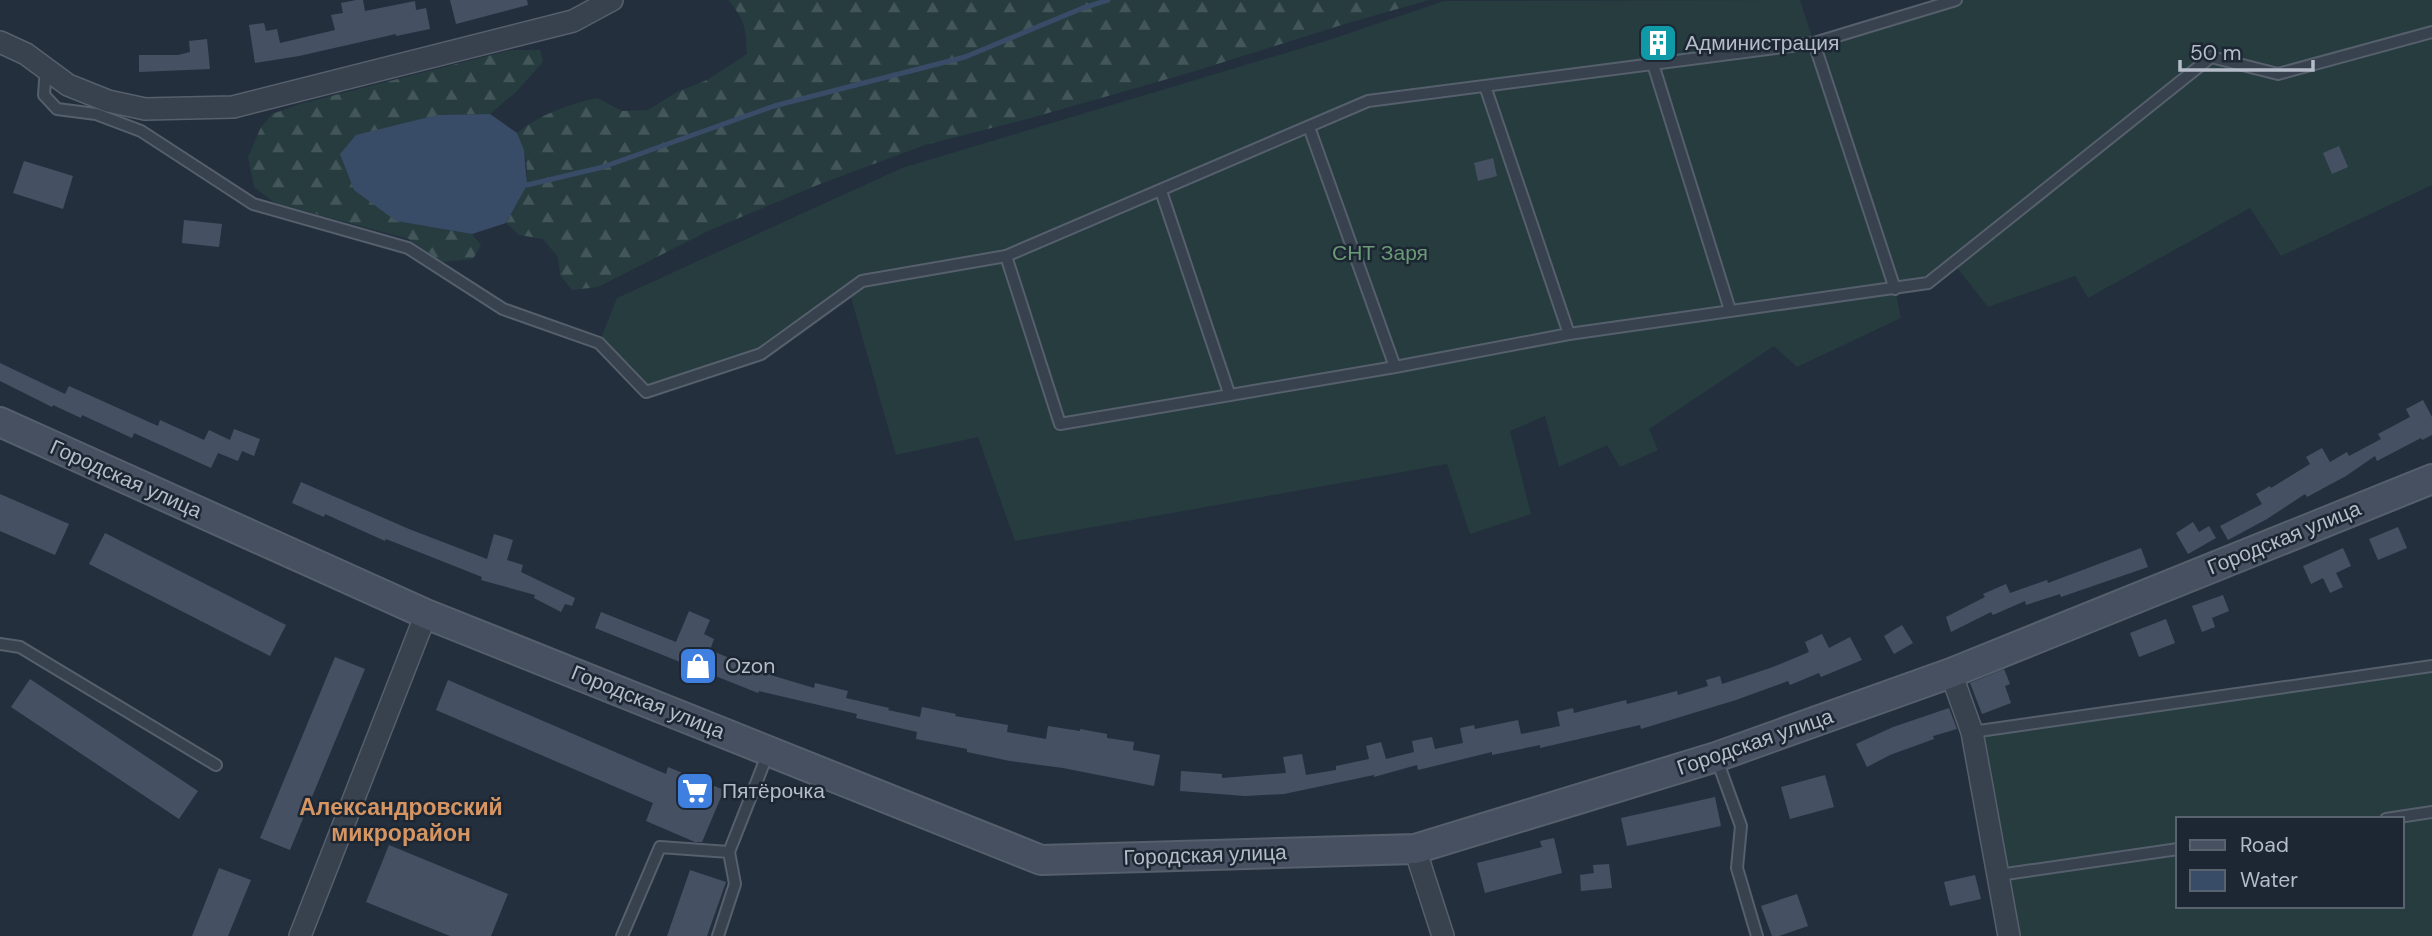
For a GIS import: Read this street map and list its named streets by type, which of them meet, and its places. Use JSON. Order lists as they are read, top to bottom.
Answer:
{
  "streets": {
    "street": ["Городская улица"]
  },
  "districts": ["Александровский микрорайон"],
  "parks": ["СНТ Заря"],
  "places": {
    "building": ["Администрация"],
    "shop": ["Ozon"],
    "supermarket": ["Пятёрочка"]
  },
  "legend": ["Road", "Water"],
  "scale_bar": "50 m"
}
